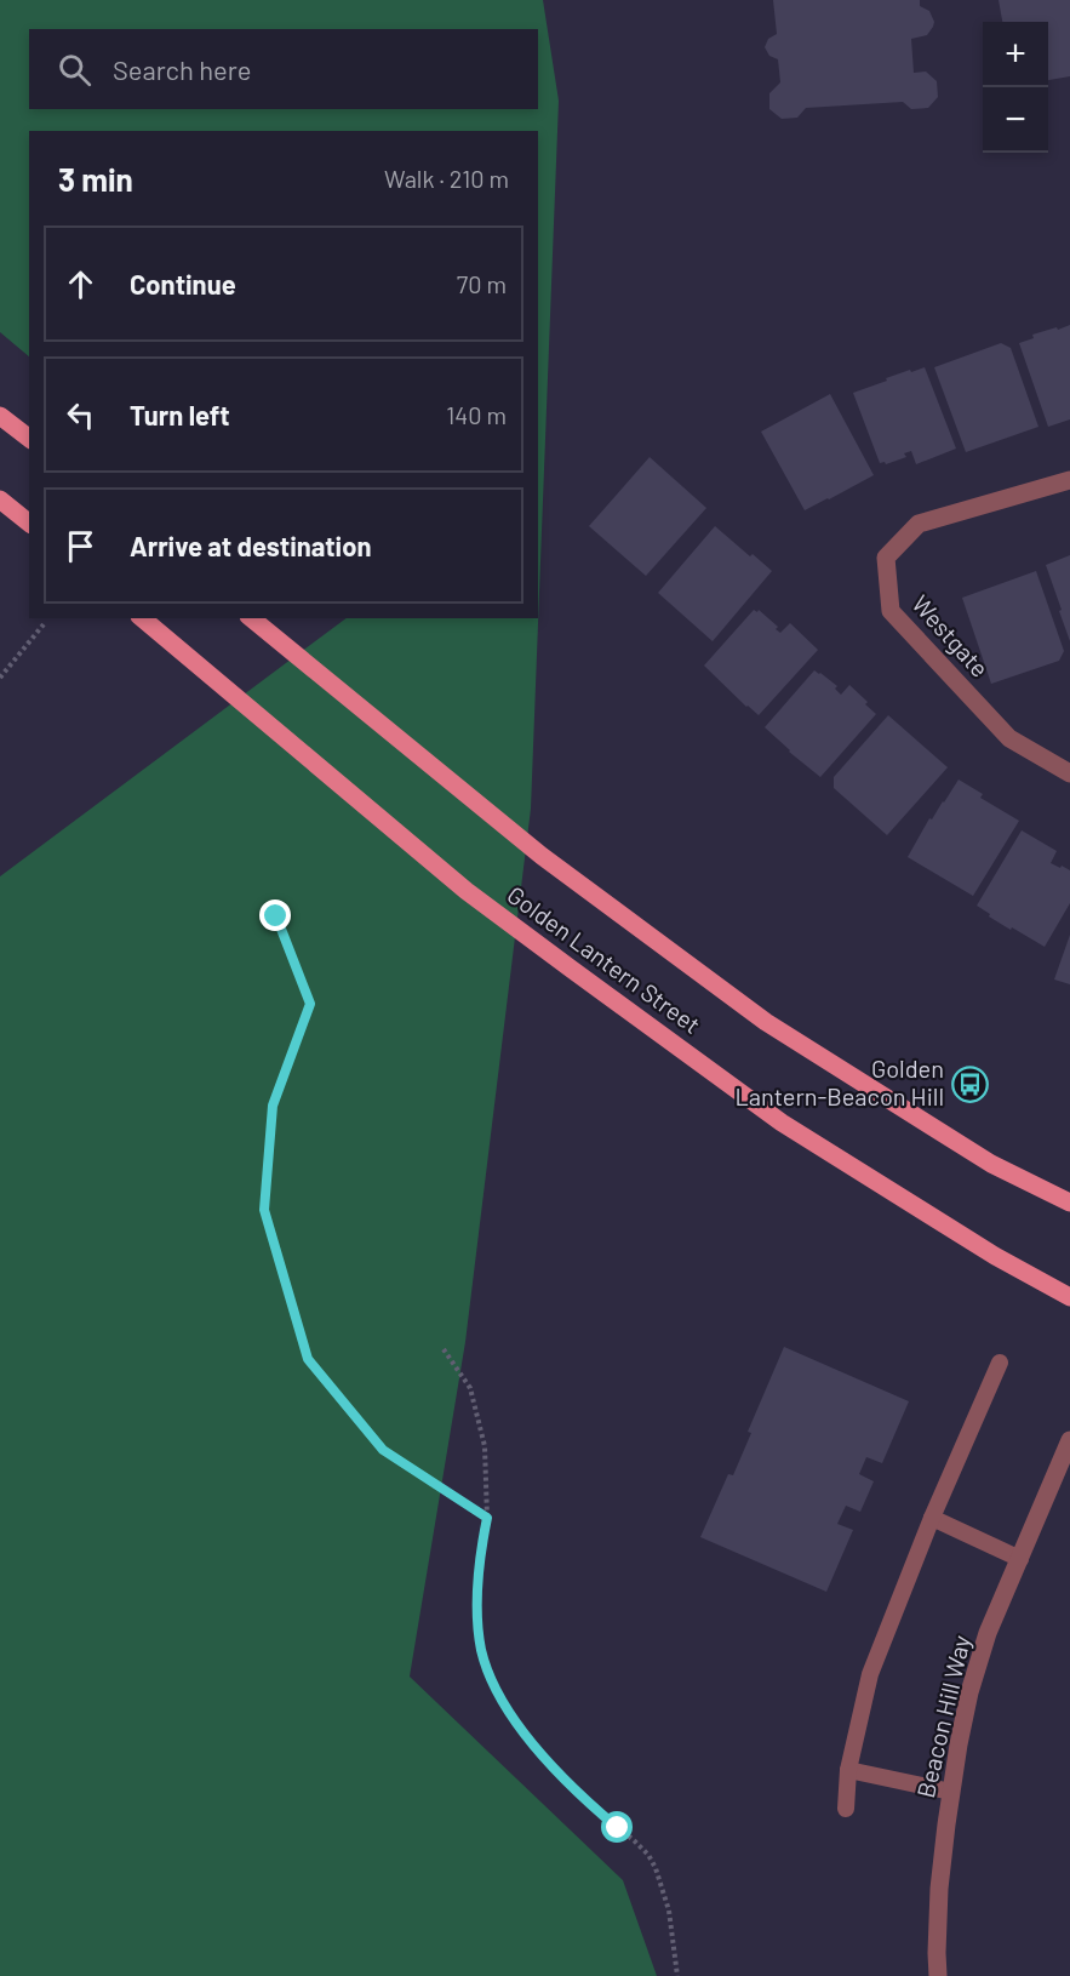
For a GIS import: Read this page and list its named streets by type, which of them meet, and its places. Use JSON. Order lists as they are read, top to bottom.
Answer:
{
  "streets": {
    "main road": ["Golden Lantern Street"],
    "street": ["Westgate", "Beacon Hill Way"]
  },
  "places": {
    "bus stop": ["Golden Lantern-Beacon Hill"]
  },
  "page": {
    "map_buttons": ["+", "−"],
    "search": "Search here",
    "heading": ["3 min", "Walk · 210 m"],
    "list": [
      ["Continue", "70 m"],
      ["Turn left", "140 m"],
      "Arrive at destination"
    ]
  }
}
